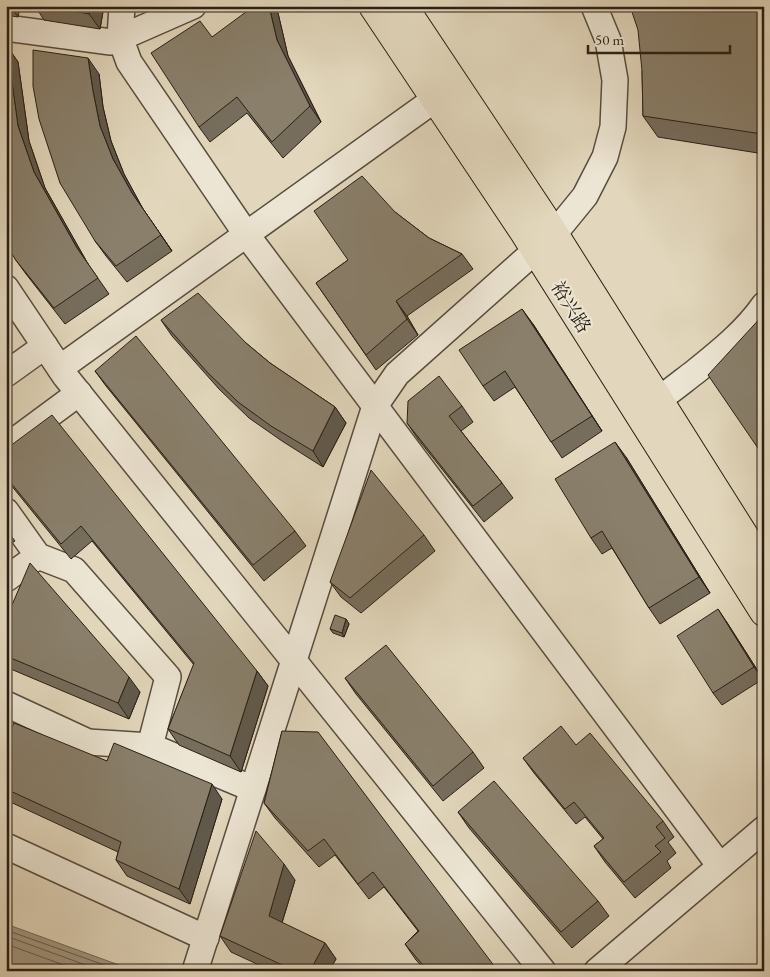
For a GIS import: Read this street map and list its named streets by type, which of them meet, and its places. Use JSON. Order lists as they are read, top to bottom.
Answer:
{
  "streets": {
    "main road": ["裕兴路"]
  },
  "scale_bar": "50 m"
}
